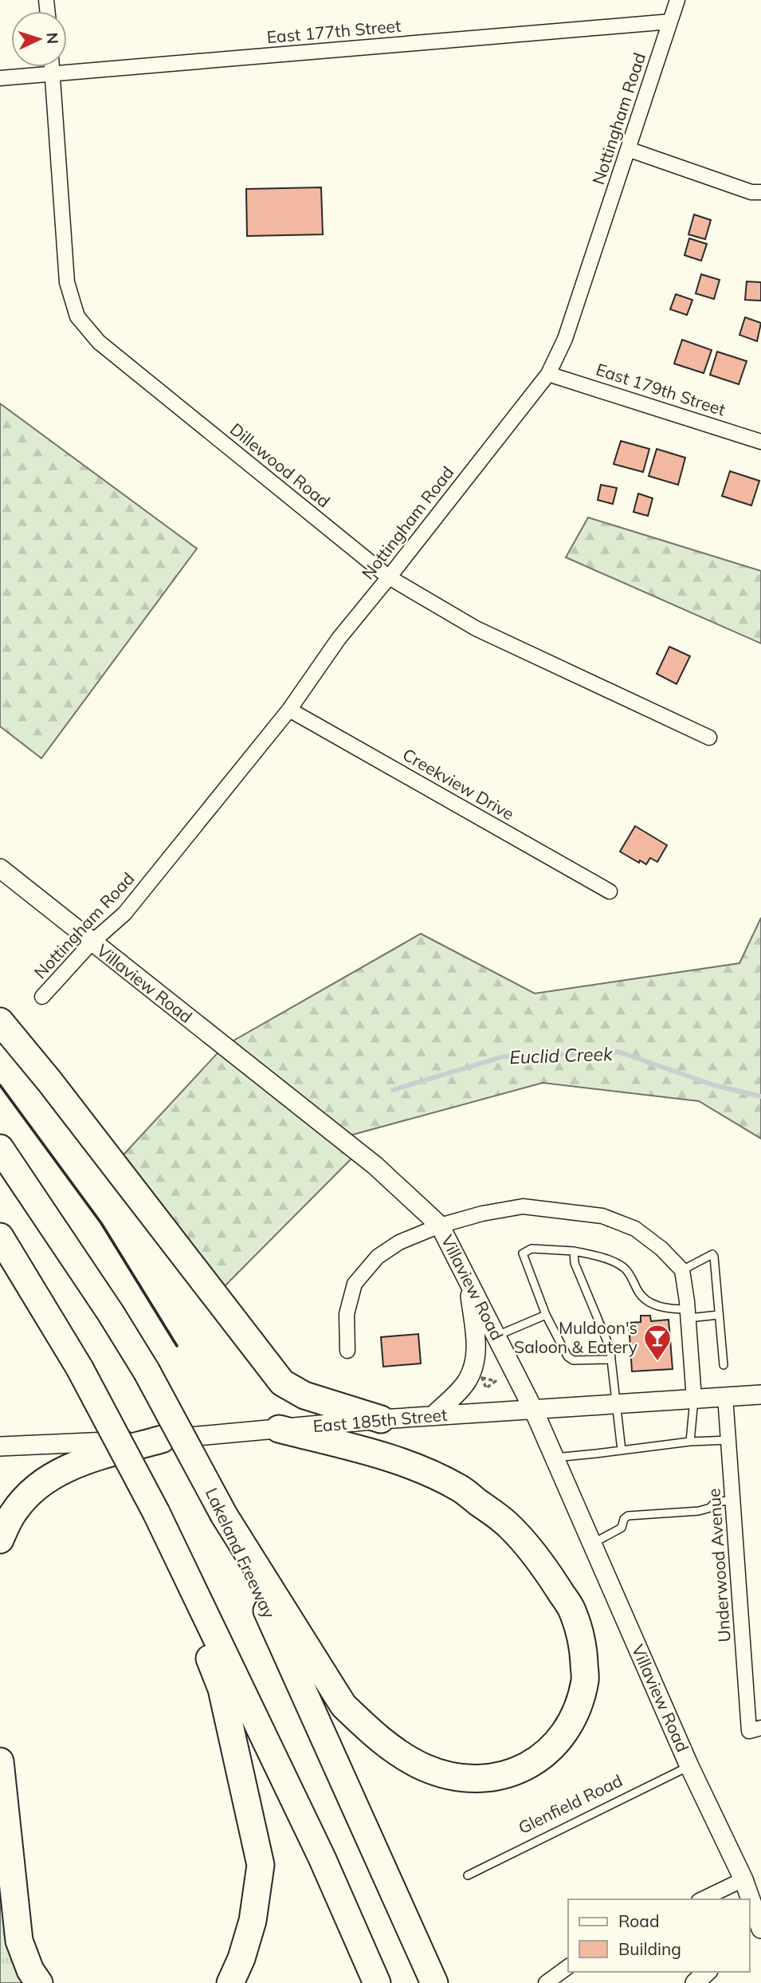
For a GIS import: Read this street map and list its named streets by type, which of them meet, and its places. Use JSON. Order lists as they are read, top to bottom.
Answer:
{
  "streets": {
    "highway": ["Lakeland Freeway"],
    "street": [
      "East 177th Street",
      "Nottingham Road",
      "East 179th Street",
      "Dillewood Road",
      "Creekview Drive",
      "Villaview Road",
      "East 185th Street",
      "Underwood Avenue"
    ],
    "lane": ["Glenfield Road"]
  },
  "crossings": [
    ["East 177th Street", "Nottingham Road"],
    ["East 177th Street", "Dillewood Road"],
    ["Nottingham Road", "East 179th Street"],
    ["Nottingham Road", "Dillewood Road"],
    ["Nottingham Road", "Creekview Drive"],
    ["Nottingham Road", "Villaview Road"],
    ["Villaview Road", "East 185th Street"],
    ["Villaview Road", "Glenfield Road"],
    ["East 185th Street", "Underwood Avenue"]
  ],
  "water": ["Euclid Creek"],
  "places": {
    "bar": ["Muldoon's Saloon & Eatery"]
  },
  "legend": ["Road", "Building"],
  "north": "right"
}
